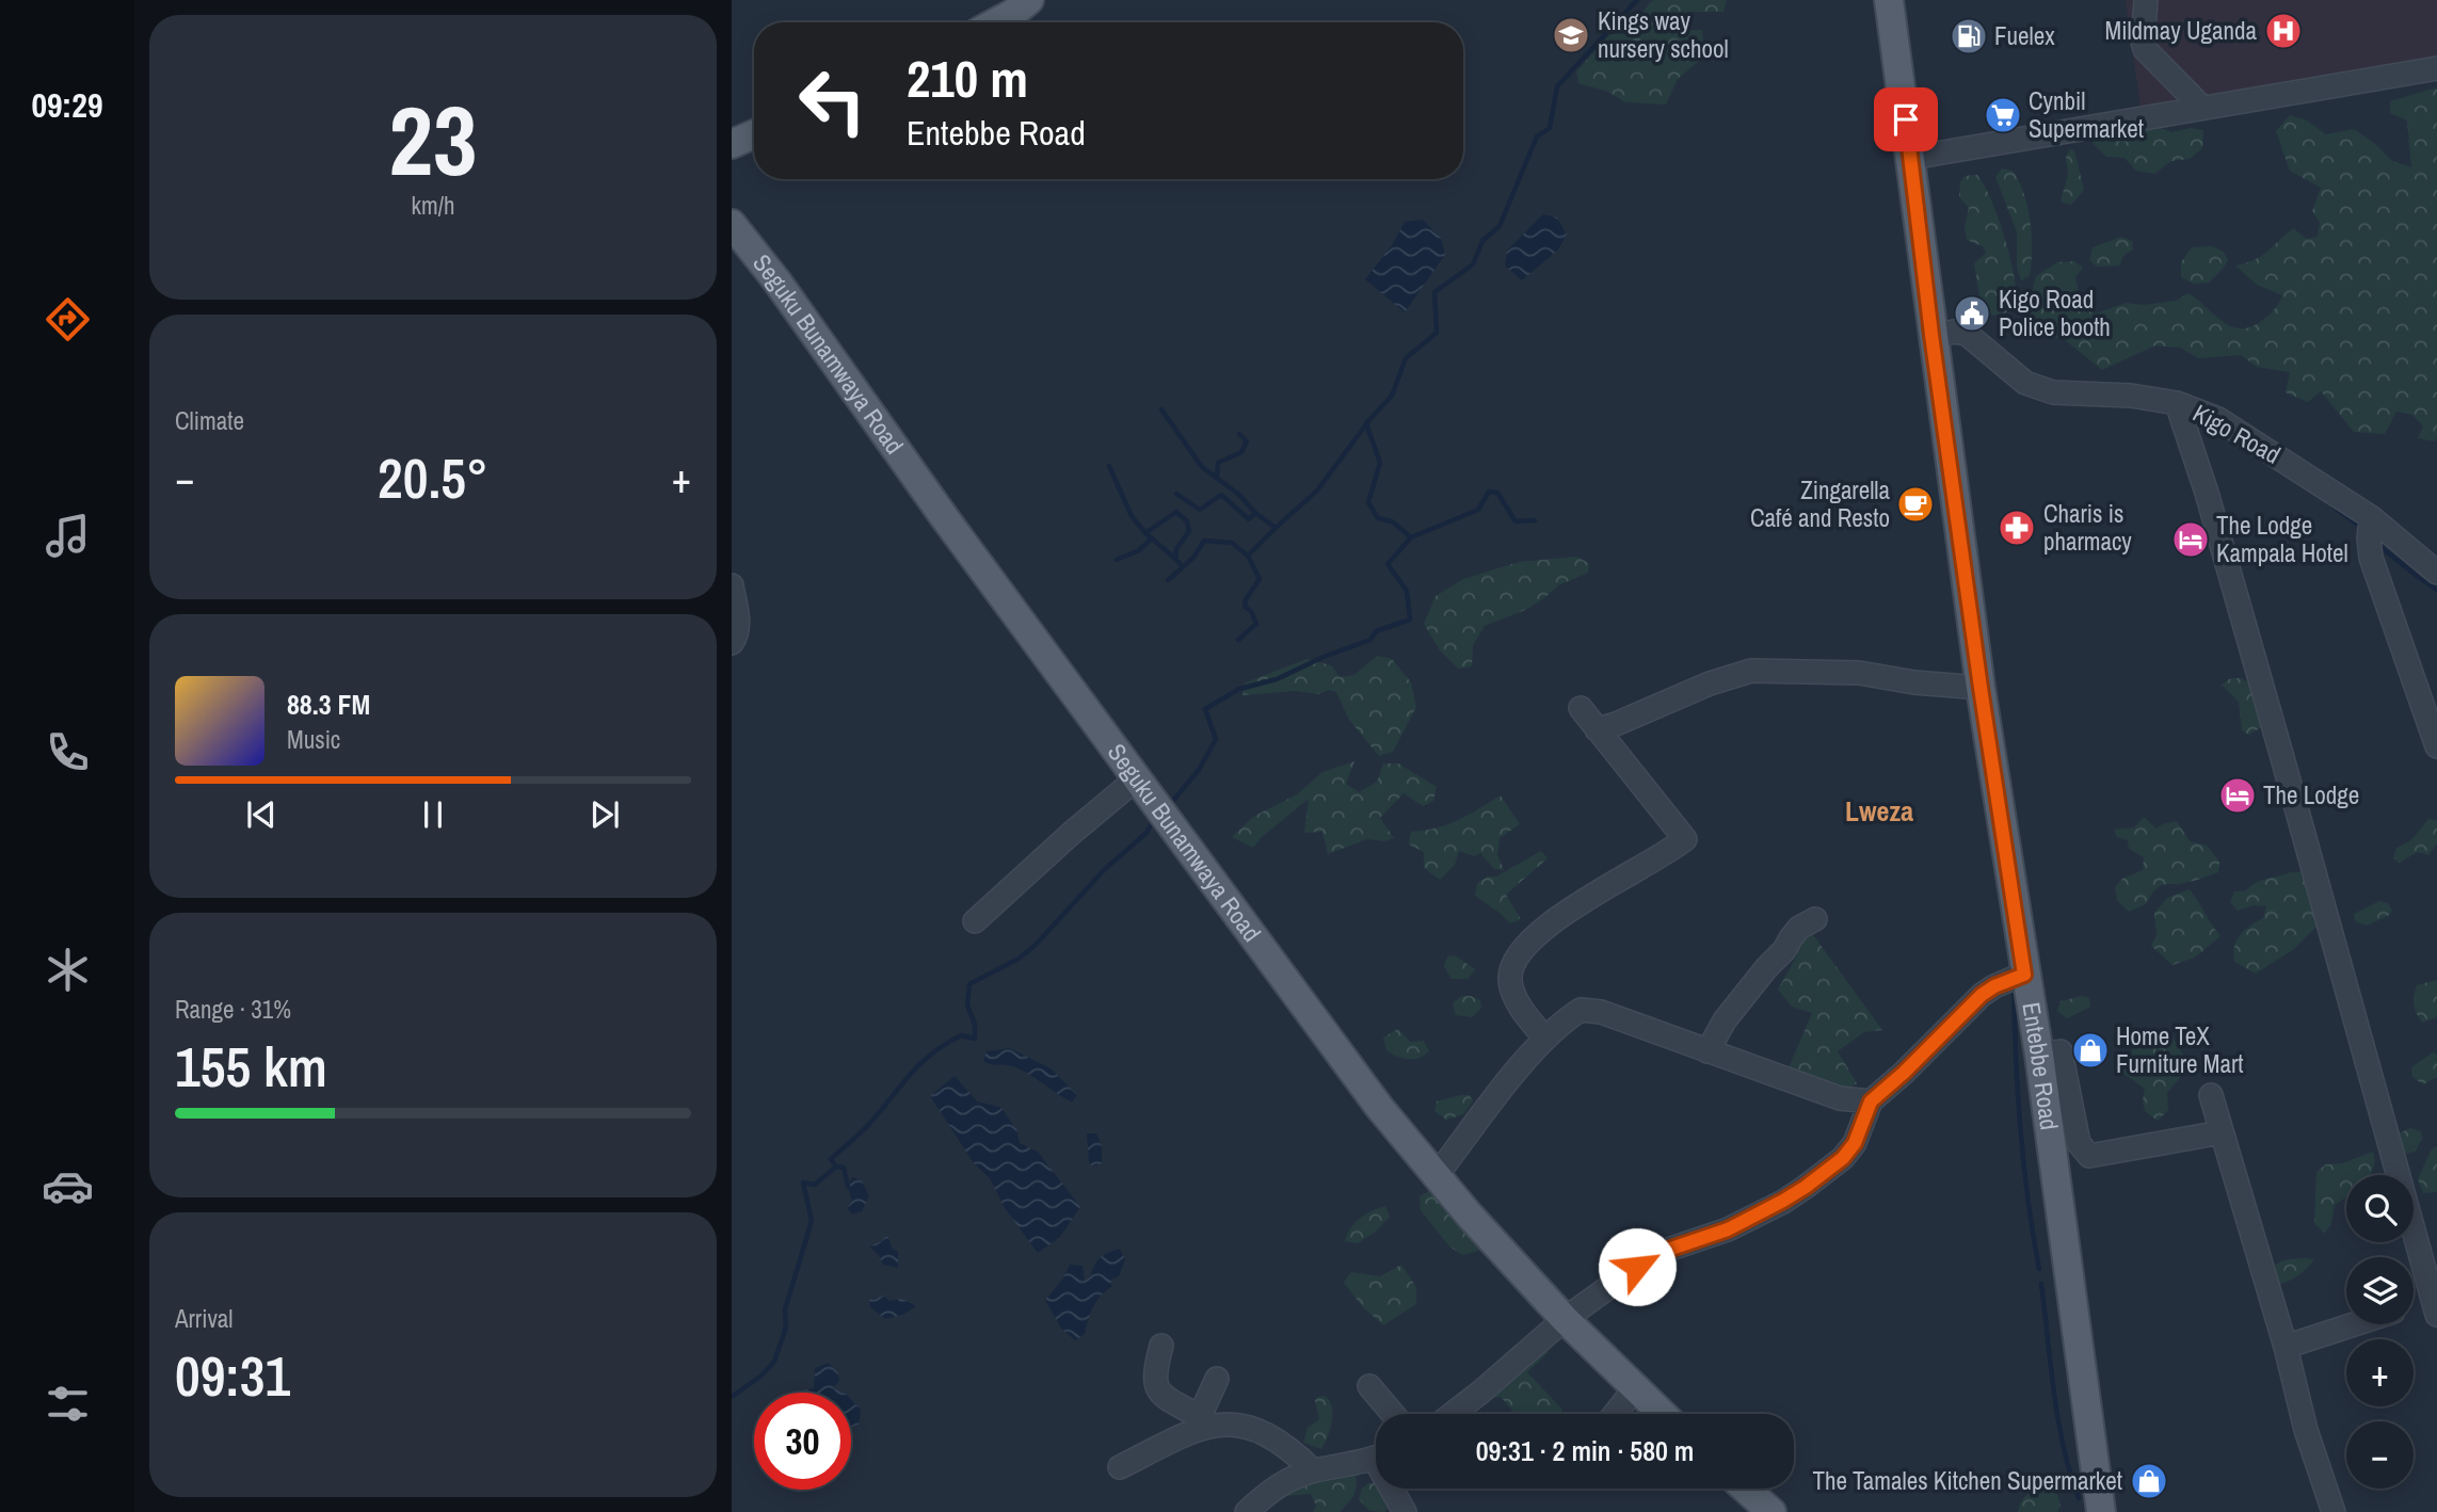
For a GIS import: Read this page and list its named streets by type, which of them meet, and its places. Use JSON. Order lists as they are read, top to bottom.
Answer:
{
  "streets": {
    "main road": ["Seguku Bunamwaya Road", "Entebbe Road"],
    "street": ["Kigo Road"]
  },
  "crossings": [
    ["Kigo Road", "Entebbe Road"]
  ],
  "districts": ["Lweza"],
  "places": {
    "hospital": ["Mildmay Uganda"],
    "school or university": ["Kings way nursery school"],
    "fuel station": ["Fuelex"],
    "supermarket": ["Cynbil Supermarket"],
    "public building": ["Kigo Road Police booth"],
    "cafe": ["Zingarella Café and Resto"],
    "pharmacy": ["Charis is pharmacy"],
    "hotel": ["The Lodge Kampala Hotel", "The Lodge"],
    "shop": ["Home TeX Furniture Mart", "The Tamales Kitchen Supermarket"]
  },
  "page": {
    "tabs": "09:29",
    "tile": [
      ["23", "km/h"],
      "Climate",
      ["Range · 31%", "155 km"],
      ["Arrival", "09:31"]
    ],
    "turn": ["210 m", "Entebbe Road"],
    "heat": ["−", "20.5°", "+"],
    "song": ["88.3 FM", "Music"],
    "map_buttons": ["+", "−"],
    "limit": "30",
    "trip": "09:31 · 2 min · 580 m"
  }
}
